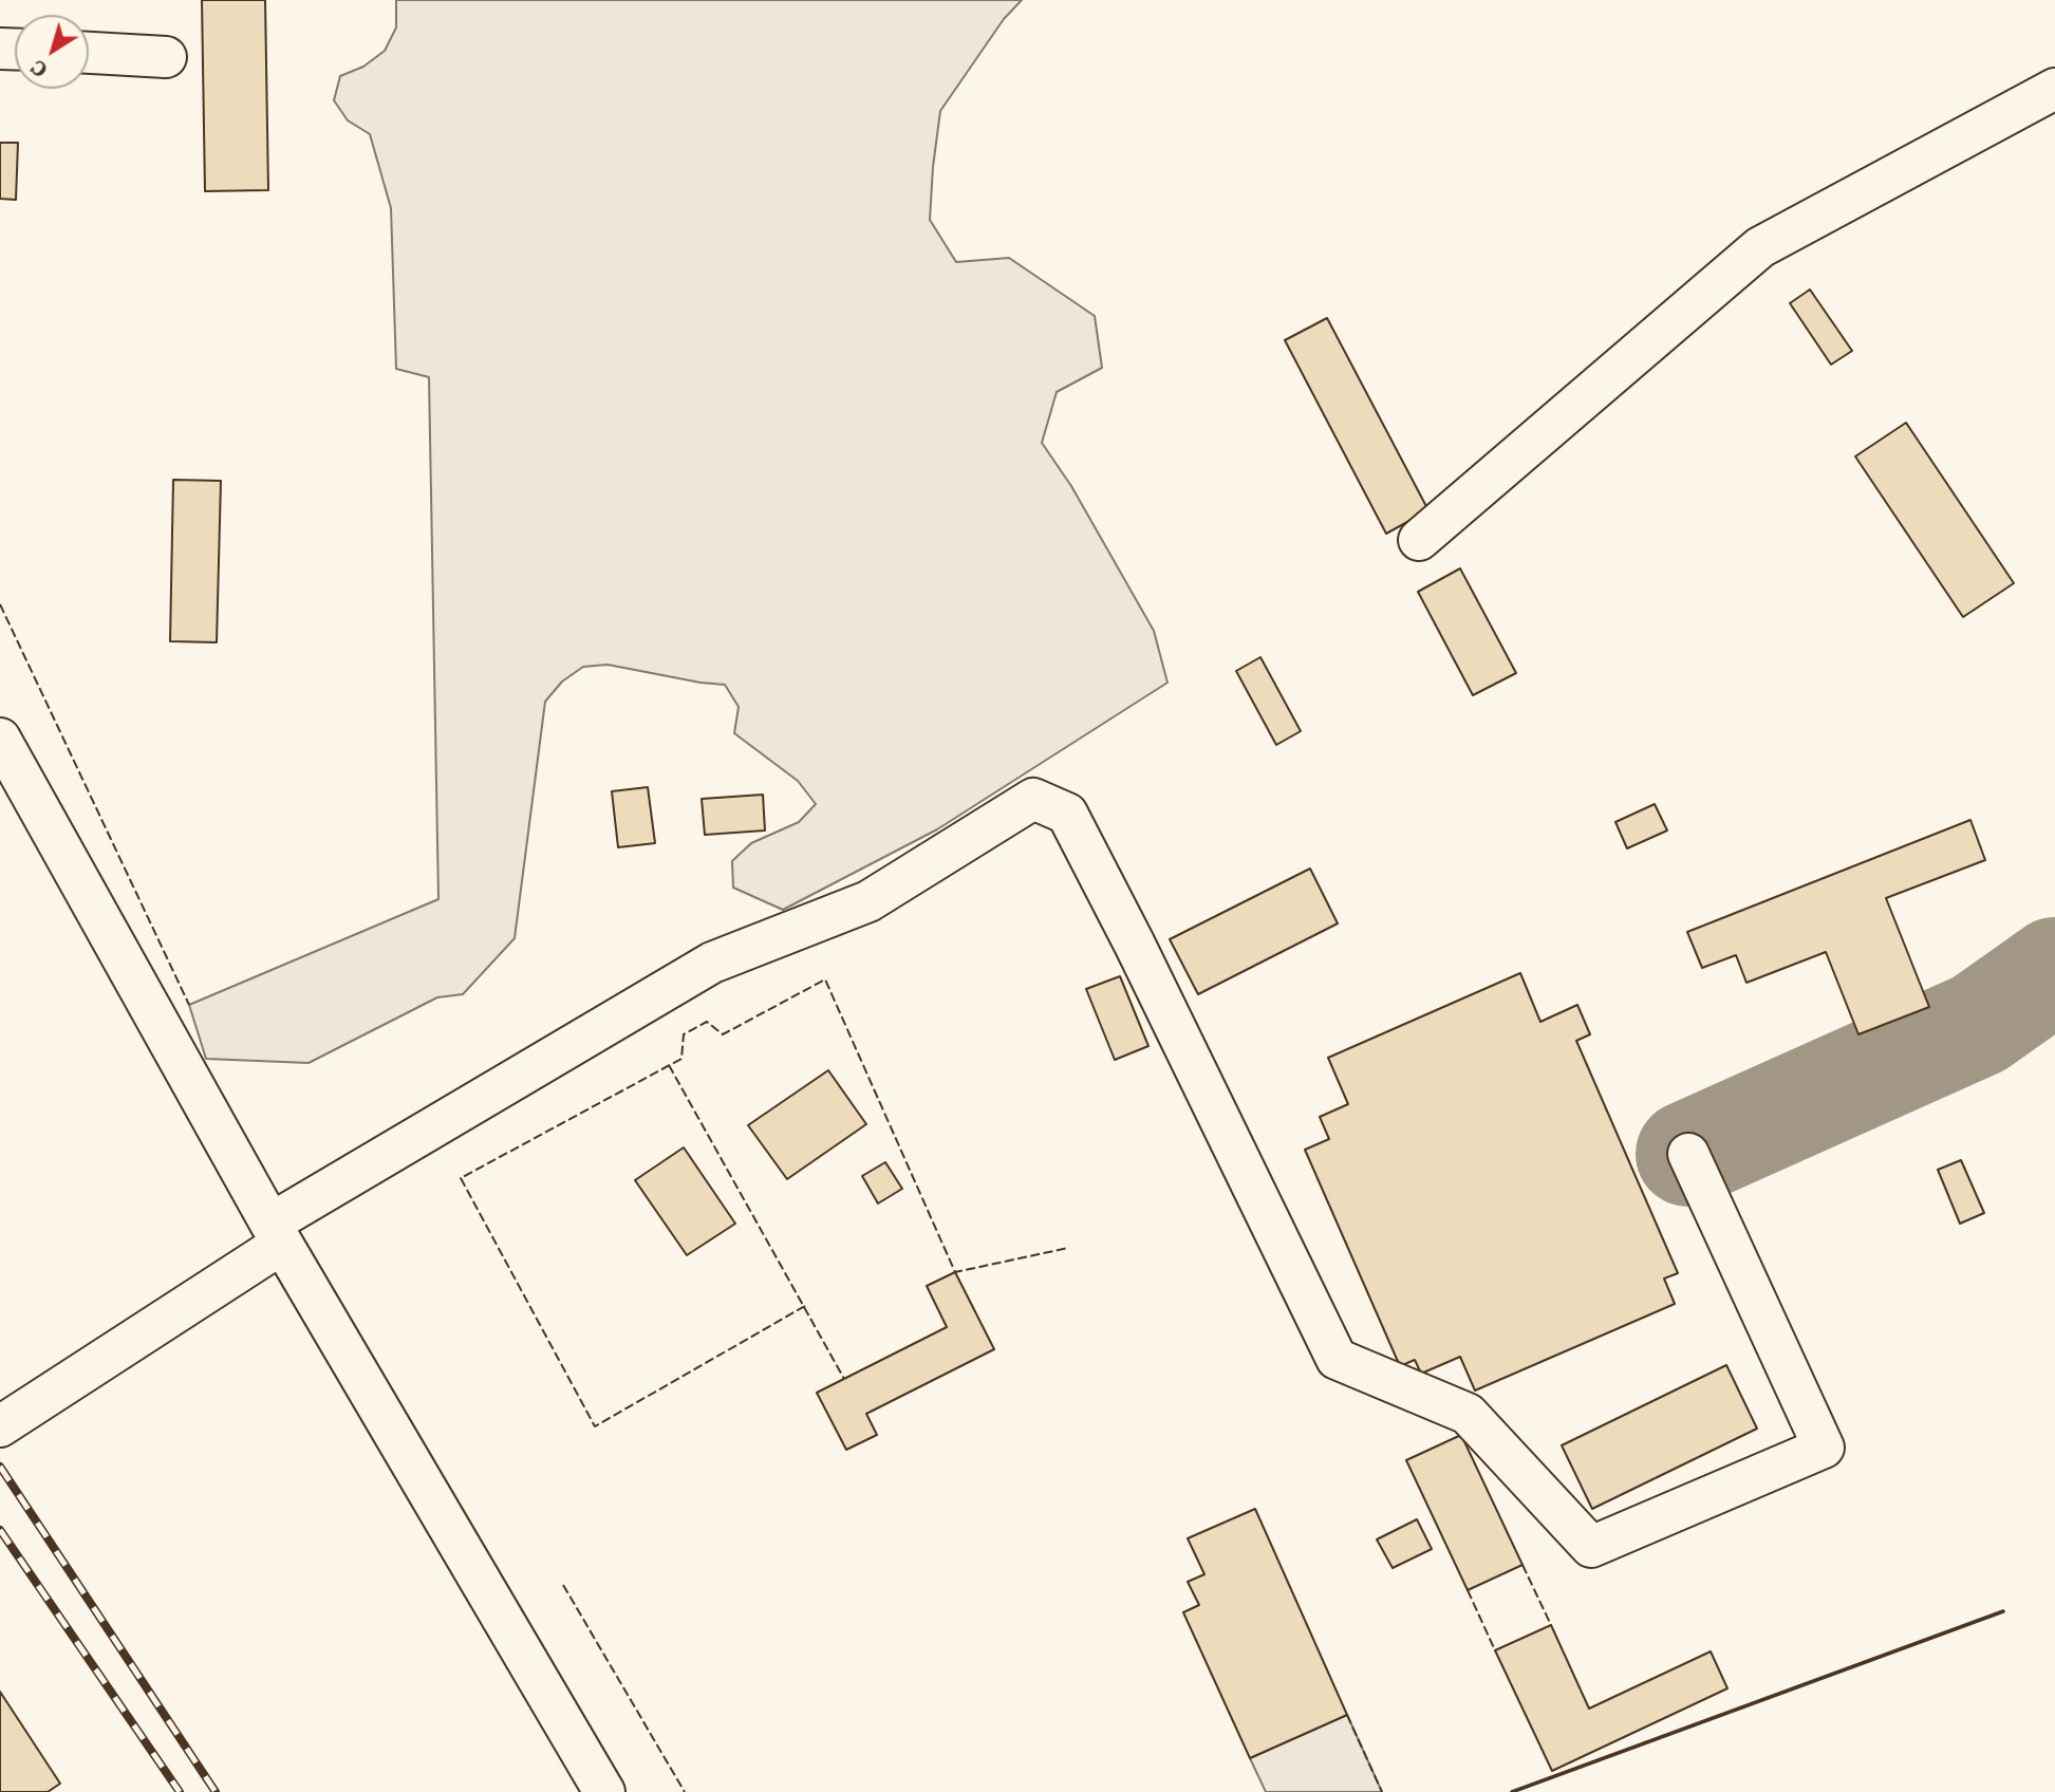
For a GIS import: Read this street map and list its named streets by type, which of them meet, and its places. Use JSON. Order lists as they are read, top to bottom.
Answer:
{
  "north": "bottom left"
}
